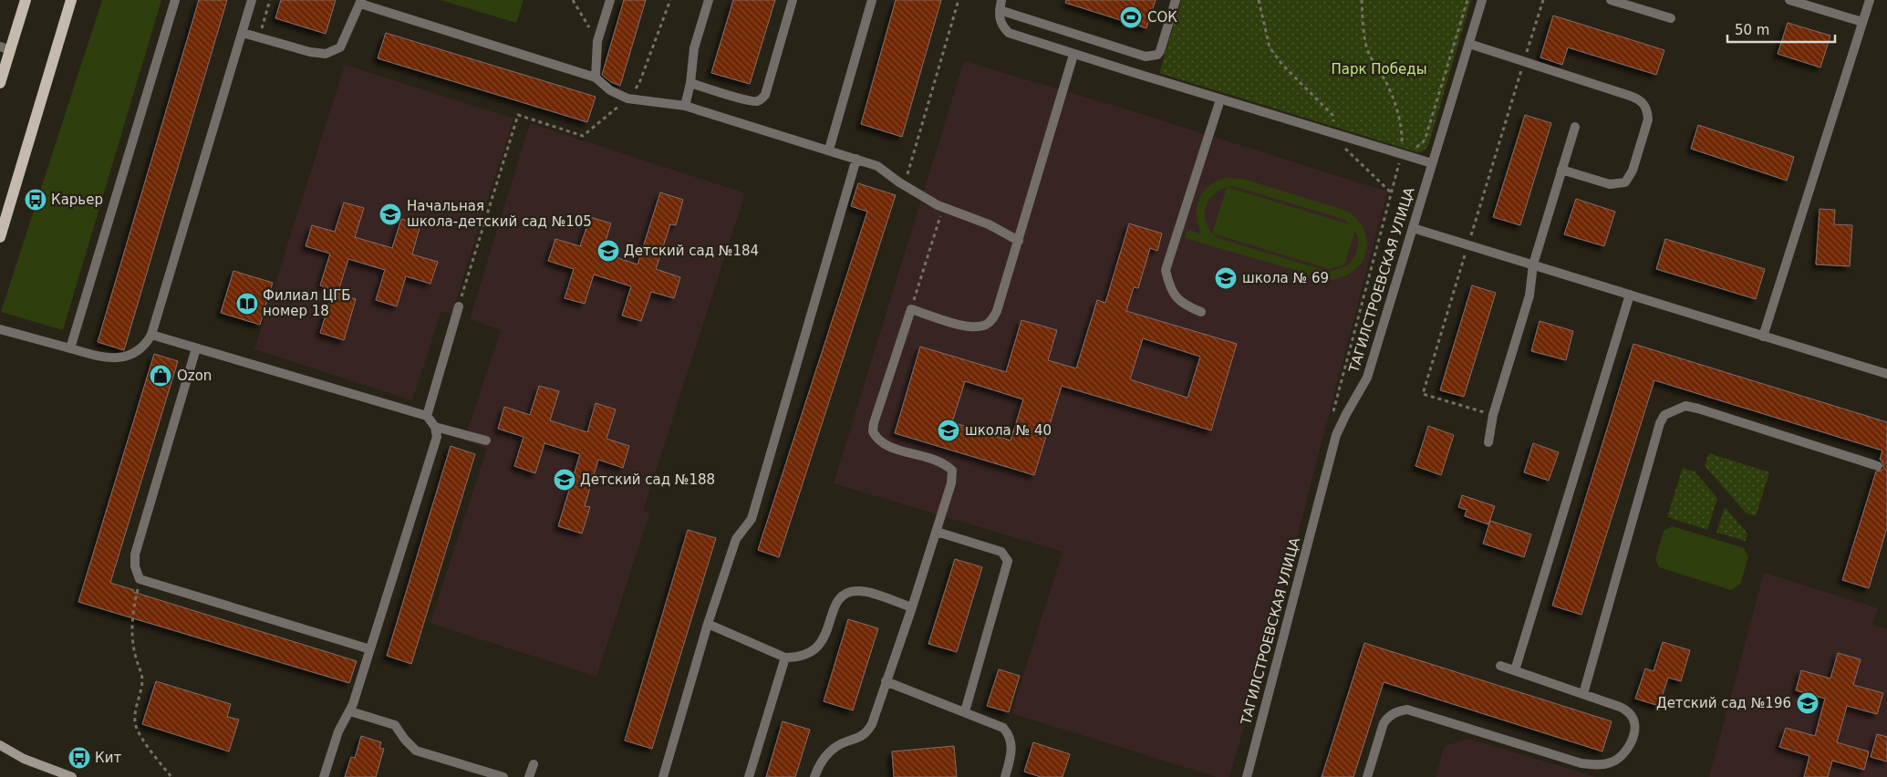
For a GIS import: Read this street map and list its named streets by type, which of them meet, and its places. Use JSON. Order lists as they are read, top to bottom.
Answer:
{
  "streets": {
    "street": ["ТАГИЛСТРОЕВСКАЯ УЛИЦА"]
  },
  "parks": ["Парк Победы"],
  "places": {
    "sports": ["СОК"],
    "bus stop": ["Карьер", "Кит"],
    "school or university": [
      "Начальная школа-детский сад №105",
      "Детский сад №184",
      "школа № 69",
      "школа № 40",
      "Детский сад №188",
      "Детский сад №196"
    ],
    "library": ["Филиал ЦГБ номер 18"],
    "shop": ["Ozon"]
  },
  "scale_bar": "50 m"
}
